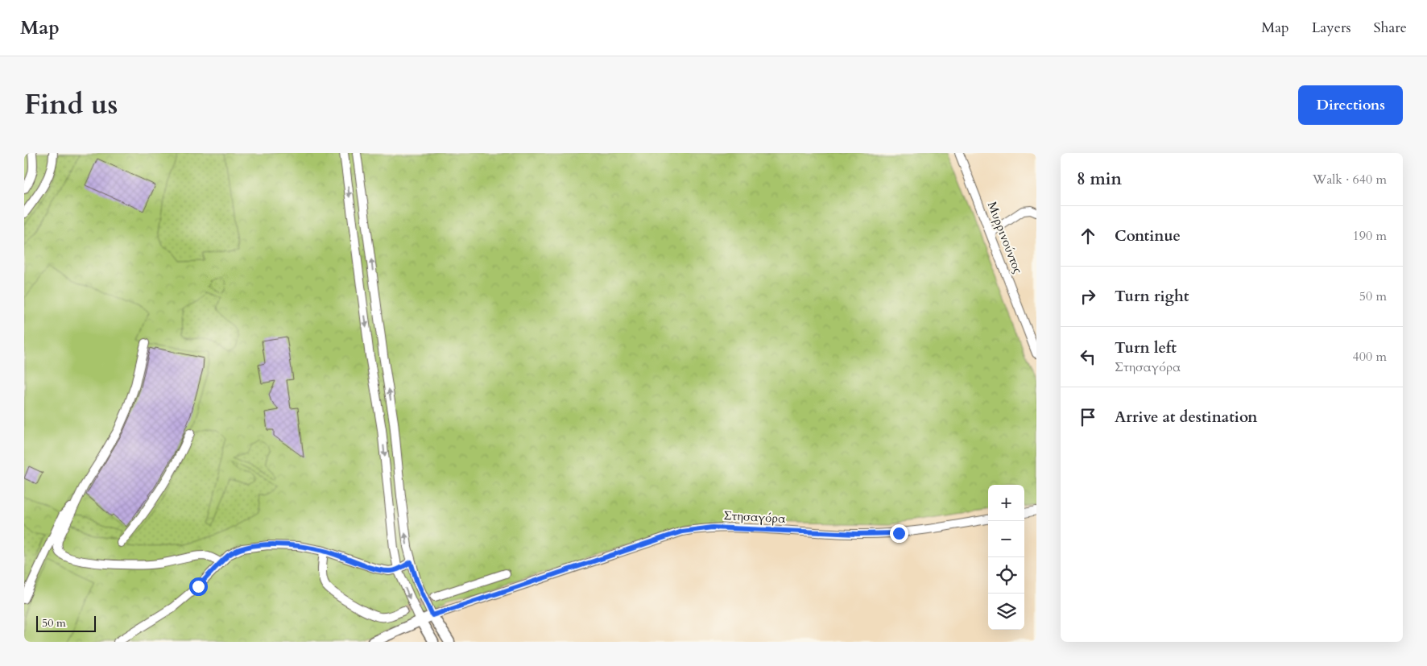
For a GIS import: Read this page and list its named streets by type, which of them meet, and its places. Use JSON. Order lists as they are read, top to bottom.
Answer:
{
  "streets": {
    "street": ["Μυρρινούντος", "Στησαγόρα"]
  },
  "scale_bar": "50 m",
  "page": {
    "header": "Map",
    "nav": ["Map", "Layers", "Share"],
    "title": "Find us",
    "buttons": "Directions",
    "heading": ["8 min", "Walk · 640 m"],
    "list": [
      ["Continue", "190 m"],
      ["Turn right", "50 m"],
      ["Turn left", "Στησαγόρα", "400 m"],
      "Arrive at destination"
    ],
    "map_buttons": ["+", "−"],
    "scale": "50 m"
  }
}
